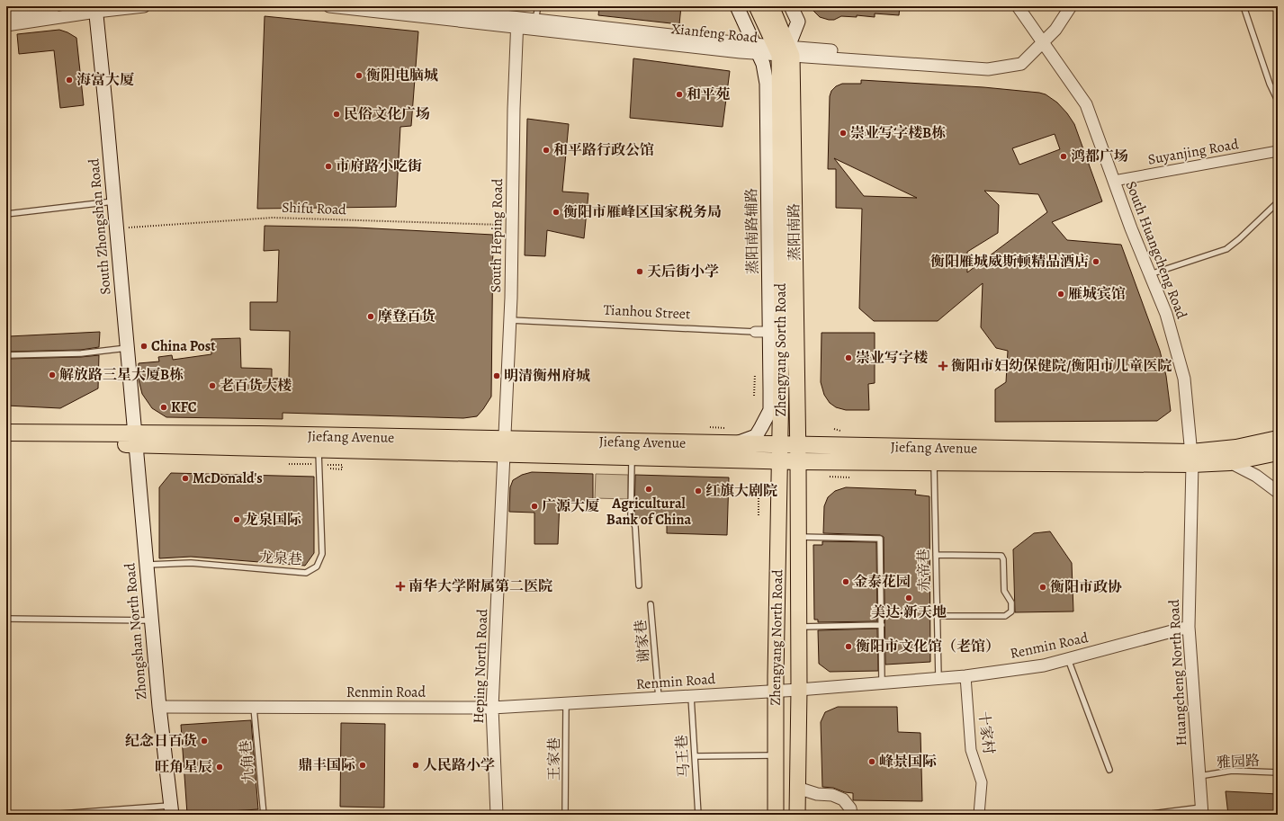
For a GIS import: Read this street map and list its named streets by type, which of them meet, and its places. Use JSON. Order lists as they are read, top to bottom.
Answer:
{
  "streets": {
    "highway": ["Jiefang Avenue"],
    "main road": [
      "South Zhongshan Road",
      "蒸阳南路辅路",
      "蒸阳南路",
      "Zhengyang Sorth Road",
      "Zhongshan North Road",
      "Zhengyang North Road"
    ],
    "street": [
      "Xianfeng Road",
      "Suyanjing Road",
      "South Heping Road",
      "South Huangcheng Road",
      "Tianhou Street",
      "Renmin Road",
      "Heping North Road",
      "Huangcheng North Road",
      "十家村"
    ],
    "lane": [
      "龙泉巷",
      "赤帝巷",
      "谢家巷",
      "马王巷",
      "王家巷",
      "九角巷",
      "雅园路"
    ],
    "path": ["Shifu Road"]
  },
  "crossings": [
    ["Xianfeng Road", "蒸阳南路辅路"],
    ["Xianfeng Road", "蒸阳南路"],
    ["Xianfeng Road", "South Heping Road"],
    ["Xianfeng Road", "South Huangcheng Road"],
    ["Xianfeng Road", "Zhengyang Sorth Road"],
    ["Suyanjing Road", "South Huangcheng Road"],
    ["Shifu Road", "South Zhongshan Road"],
    ["Shifu Road", "South Heping Road"],
    ["South Zhongshan Road", "Jiefang Avenue"],
    ["South Zhongshan Road", "Zhongshan North Road"],
    ["蒸阳南路辅路", "Tianhou Street"],
    ["蒸阳南路辅路", "Zhengyang Sorth Road"],
    ["蒸阳南路辅路", "Jiefang Avenue"],
    ["蒸阳南路", "Zhengyang Sorth Road"],
    ["蒸阳南路", "Jiefang Avenue"],
    ["蒸阳南路", "Zhengyang North Road"],
    ["South Heping Road", "Tianhou Street"],
    ["South Heping Road", "Jiefang Avenue"],
    ["South Heping Road", "Heping North Road"],
    ["South Huangcheng Road", "Jiefang Avenue"],
    ["South Huangcheng Road", "Huangcheng North Road"],
    ["Tianhou Street", "Zhengyang Sorth Road"],
    ["Zhengyang Sorth Road", "Jiefang Avenue"],
    ["Zhengyang Sorth Road", "Zhengyang North Road"],
    ["Jiefang Avenue", "龙泉巷"],
    ["Jiefang Avenue", "赤帝巷"],
    ["Jiefang Avenue", "Zhongshan North Road"],
    ["Jiefang Avenue", "Zhengyang North Road"],
    ["Jiefang Avenue", "Heping North Road"],
    ["Jiefang Avenue", "Huangcheng North Road"],
    ["龙泉巷", "Zhongshan North Road"],
    ["赤帝巷", "Renmin Road"],
    ["Zhongshan North Road", "Renmin Road"],
    ["Zhengyang North Road", "Renmin Road"],
    ["谢家巷", "Renmin Road"],
    ["Renmin Road", "Heping North Road"],
    ["Renmin Road", "Huangcheng North Road"],
    ["Renmin Road", "十家村"],
    ["Renmin Road", "马王巷"],
    ["Renmin Road", "王家巷"],
    ["Renmin Road", "九角巷"],
    ["Huangcheng North Road", "雅园路"]
  ],
  "places": {
    "other": [
      "衡阳电脑城",
      "海富大厦",
      "和平苑",
      "民俗文化广场",
      "崇业写字楼B栋",
      "和平路行政公馆",
      "鸿都广场",
      "市府路小吃街",
      "衡阳市雁峰区国家税务局",
      "衡阳雁城威斯顿精品酒店",
      "天后街小学",
      "雁城宾馆",
      "摩登百货",
      "China Post",
      "崇业写字楼",
      "解放路三星大厦B栋",
      "明清衡州府城",
      "老百货大楼",
      "KFC",
      "McDonald's",
      "Agricultural Bank of China",
      "红旗大剧院",
      "广源大厦",
      "龙泉国际",
      "金泰花园",
      "衡阳市政协",
      "美达·新天地",
      "衡阳市文化馆（老馆）",
      "纪念日百货",
      "峰景国际",
      "鼎丰国际",
      "人民路小学",
      "旺角星辰"
    ],
    "health": ["衡阳市妇幼保健院/衡阳市儿童医院", "南华大学附属第二医院"]
  }
}
